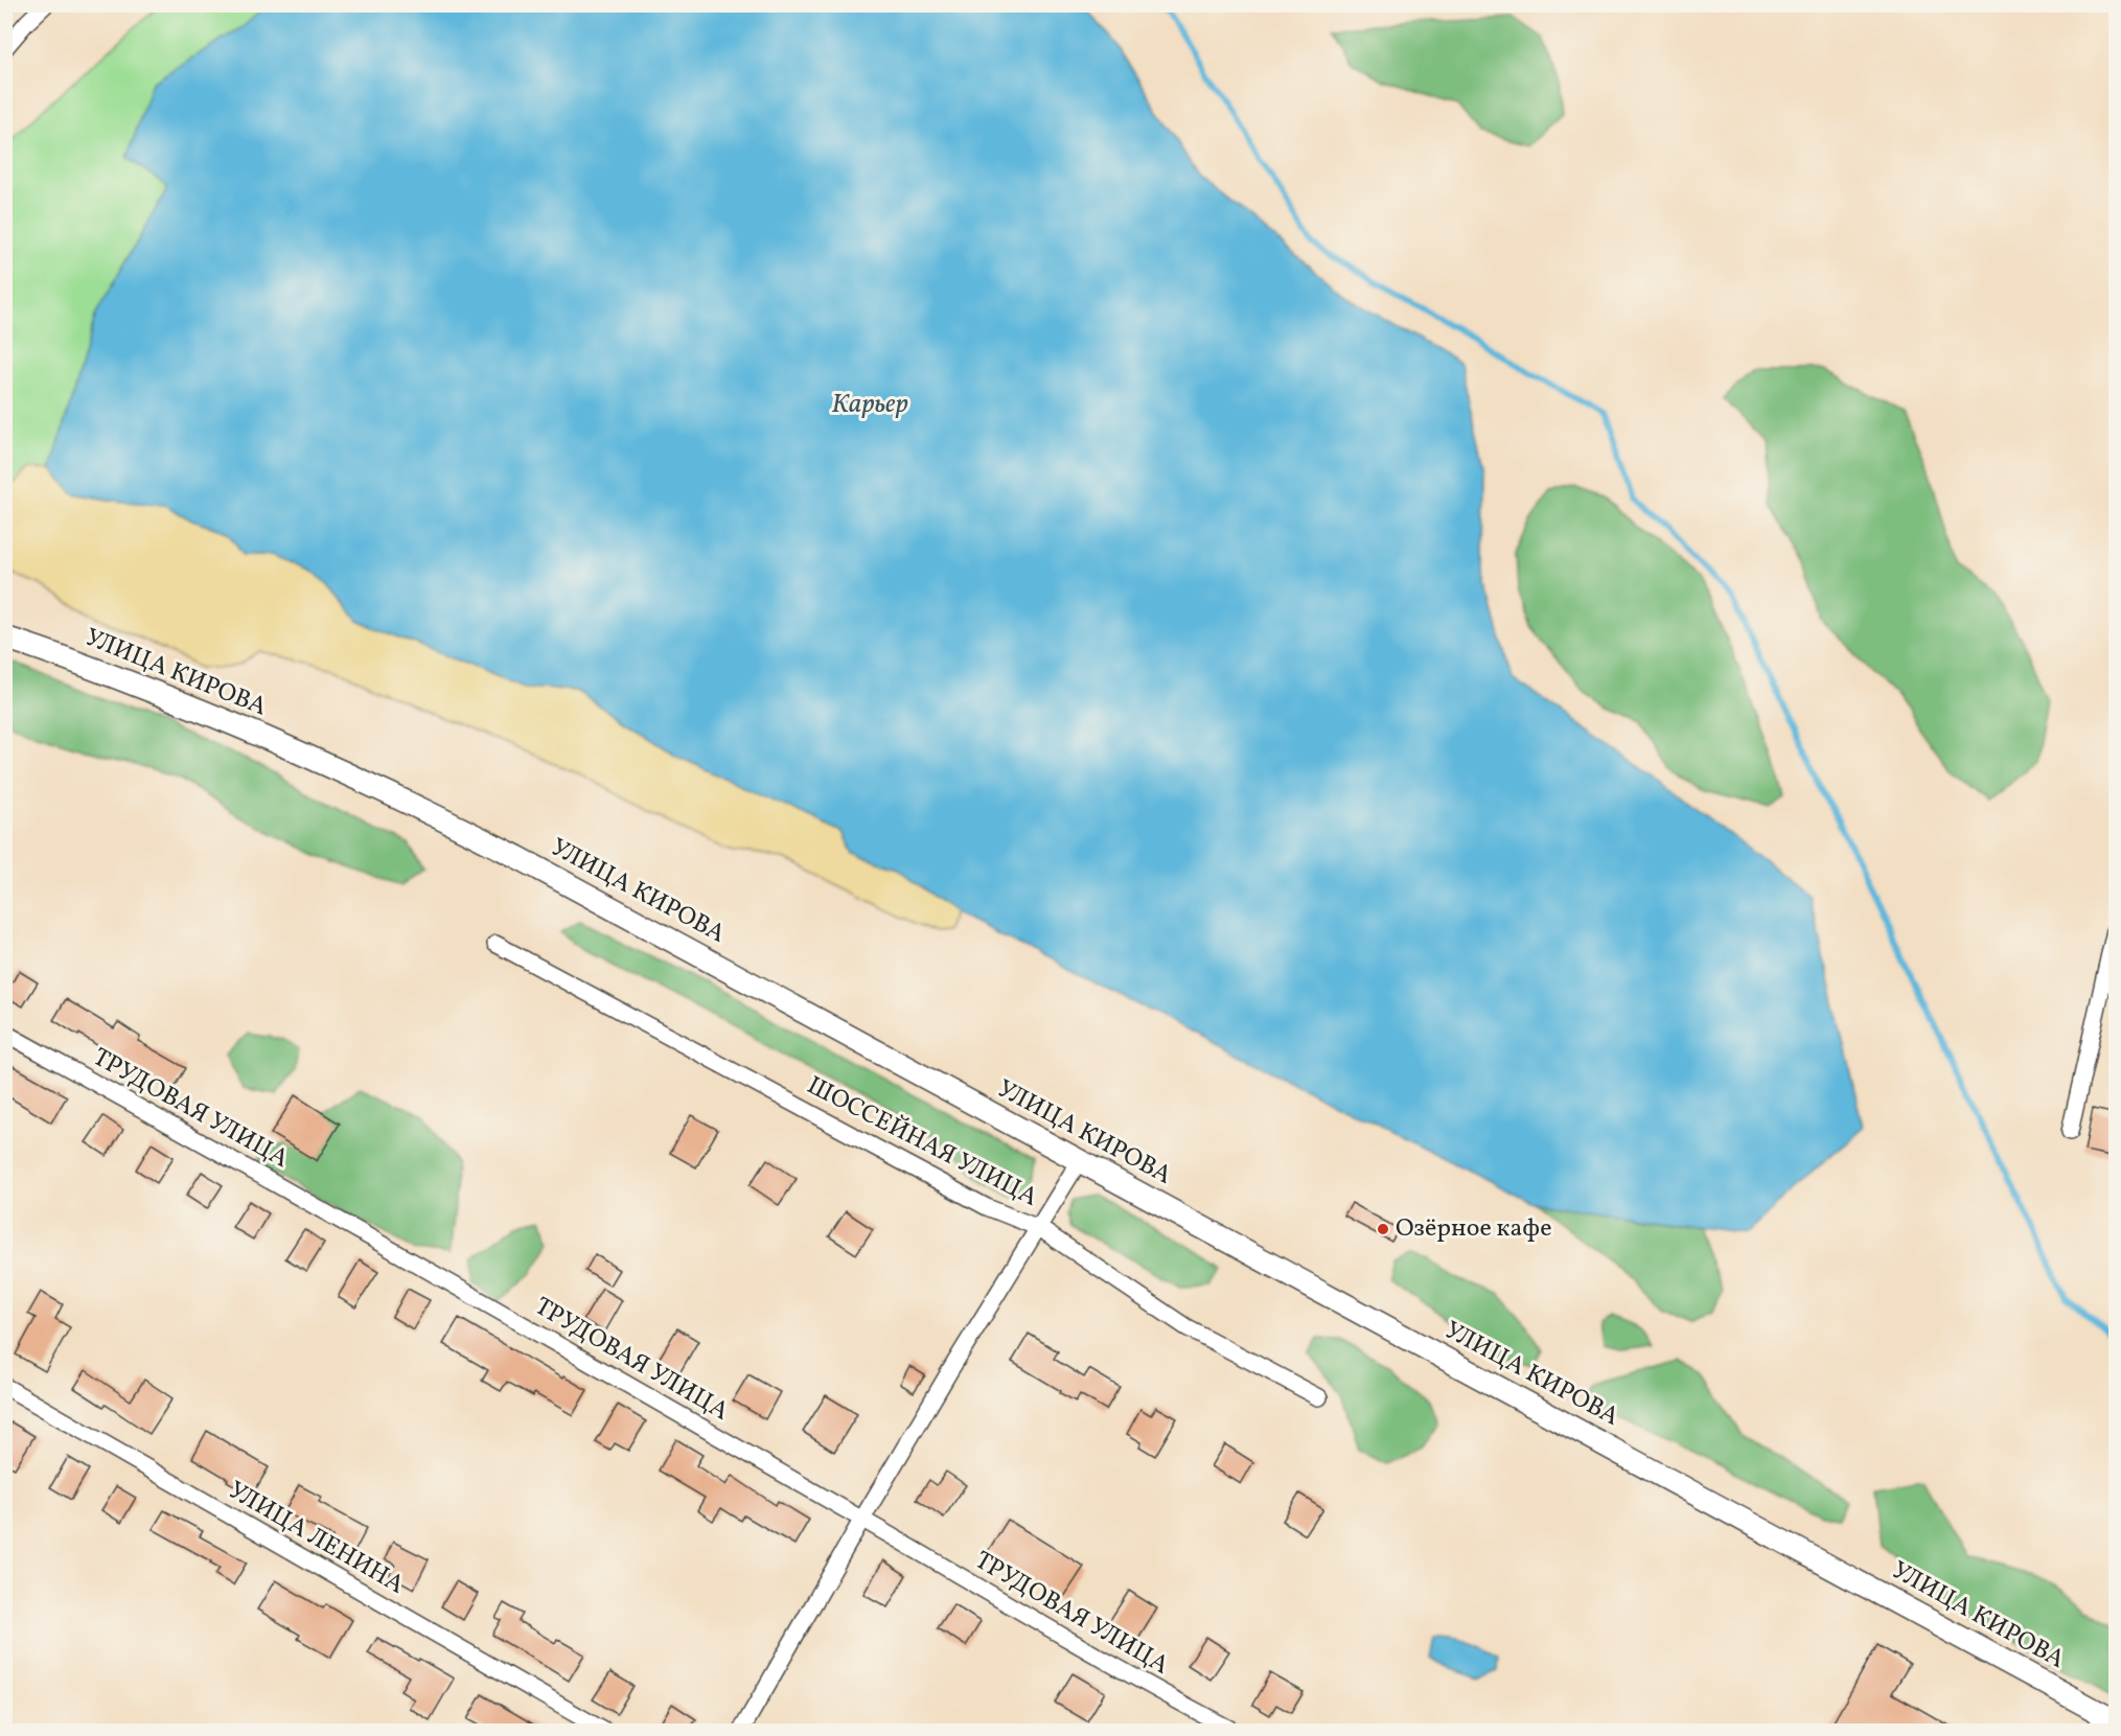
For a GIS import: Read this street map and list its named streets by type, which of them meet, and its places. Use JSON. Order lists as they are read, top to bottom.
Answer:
{
  "streets": {
    "main road": ["УЛИЦА КИРОВА"],
    "street": ["ТРУДОВАЯ УЛИЦА", "ШОССЕЙНАЯ УЛИЦА", "УЛИЦА ЛЕНИНА"]
  },
  "water": ["Карьер"],
  "places": ["Озёрное кафе"]
}
